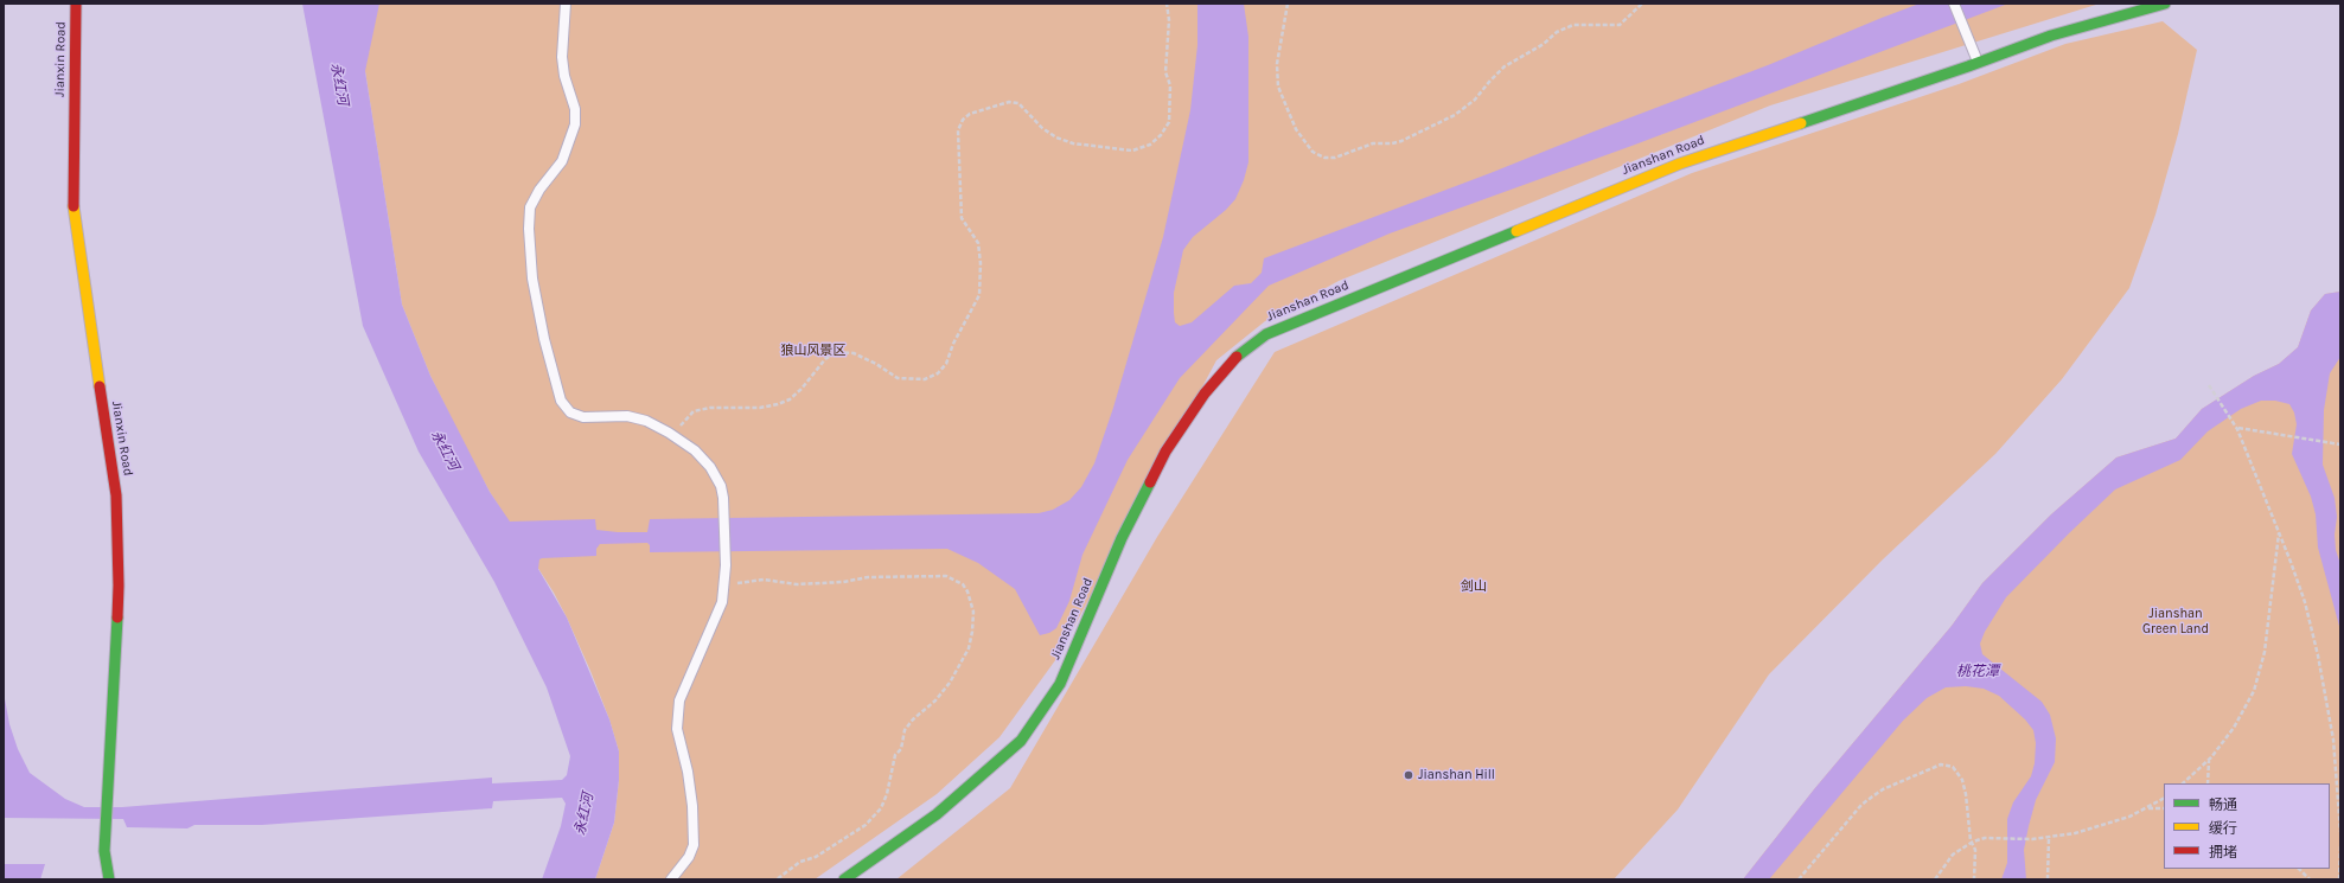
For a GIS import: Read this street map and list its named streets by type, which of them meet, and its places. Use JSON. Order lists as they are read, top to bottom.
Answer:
{
  "streets": {
    "street": ["Jianxin Road", "Jianshan Road"]
  },
  "water": ["永红河", "桃花潭"],
  "parks": ["狼山风景区", "剑山", "Jianshan Green Land"],
  "places": ["Jianshan Hill"],
  "legend": ["畅通", "缓行", "拥堵"]
}
